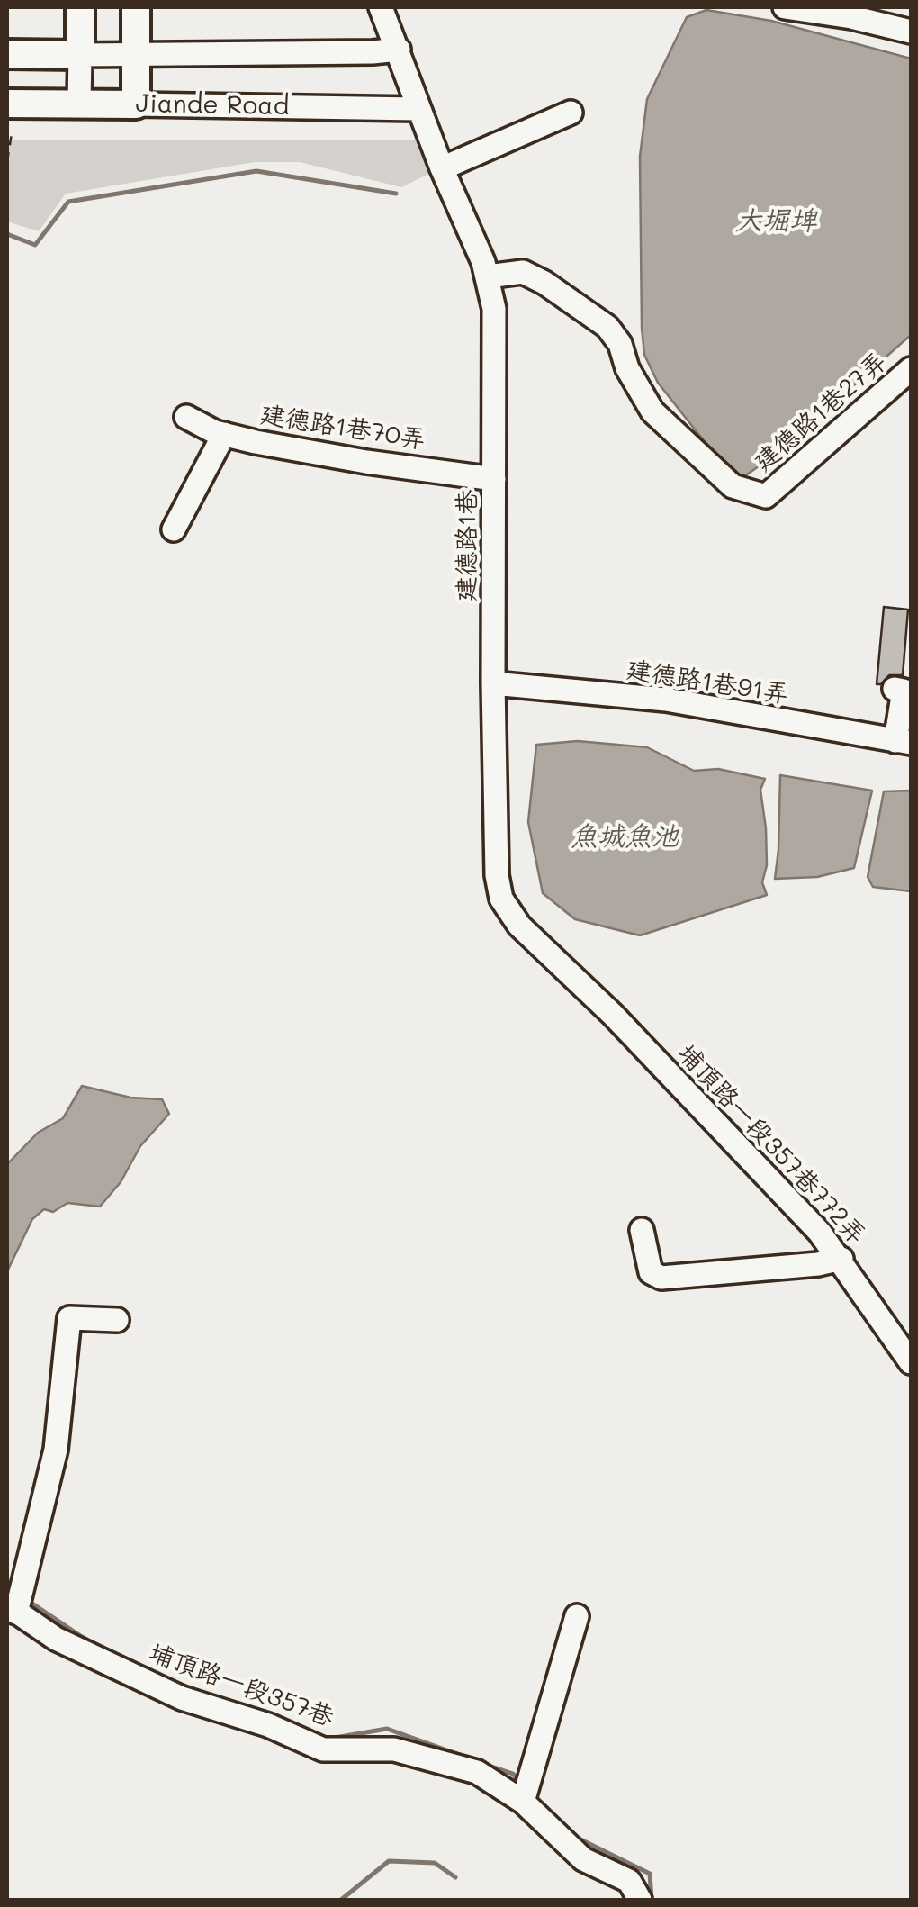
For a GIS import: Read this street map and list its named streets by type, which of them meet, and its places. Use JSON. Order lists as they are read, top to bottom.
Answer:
{
  "streets": {
    "main road": ["Jiande Road"],
    "street": [
      "建德路1巷27弄",
      "建德路1巷70弄",
      "建德路1巷",
      "建德路1巷91弄",
      "埔頂路一段357巷772弄",
      "埔頂路一段357巷"
    ]
  },
  "crossings": [
    ["Jiande Road", "建德路1巷"],
    ["建德路1巷27弄", "建德路1巷"],
    ["建德路1巷70弄", "建德路1巷"],
    ["建德路1巷", "建德路1巷91弄"],
    ["建德路1巷", "埔頂路一段357巷772弄"]
  ],
  "water": ["大堀埤", "魚城魚池"]
}
